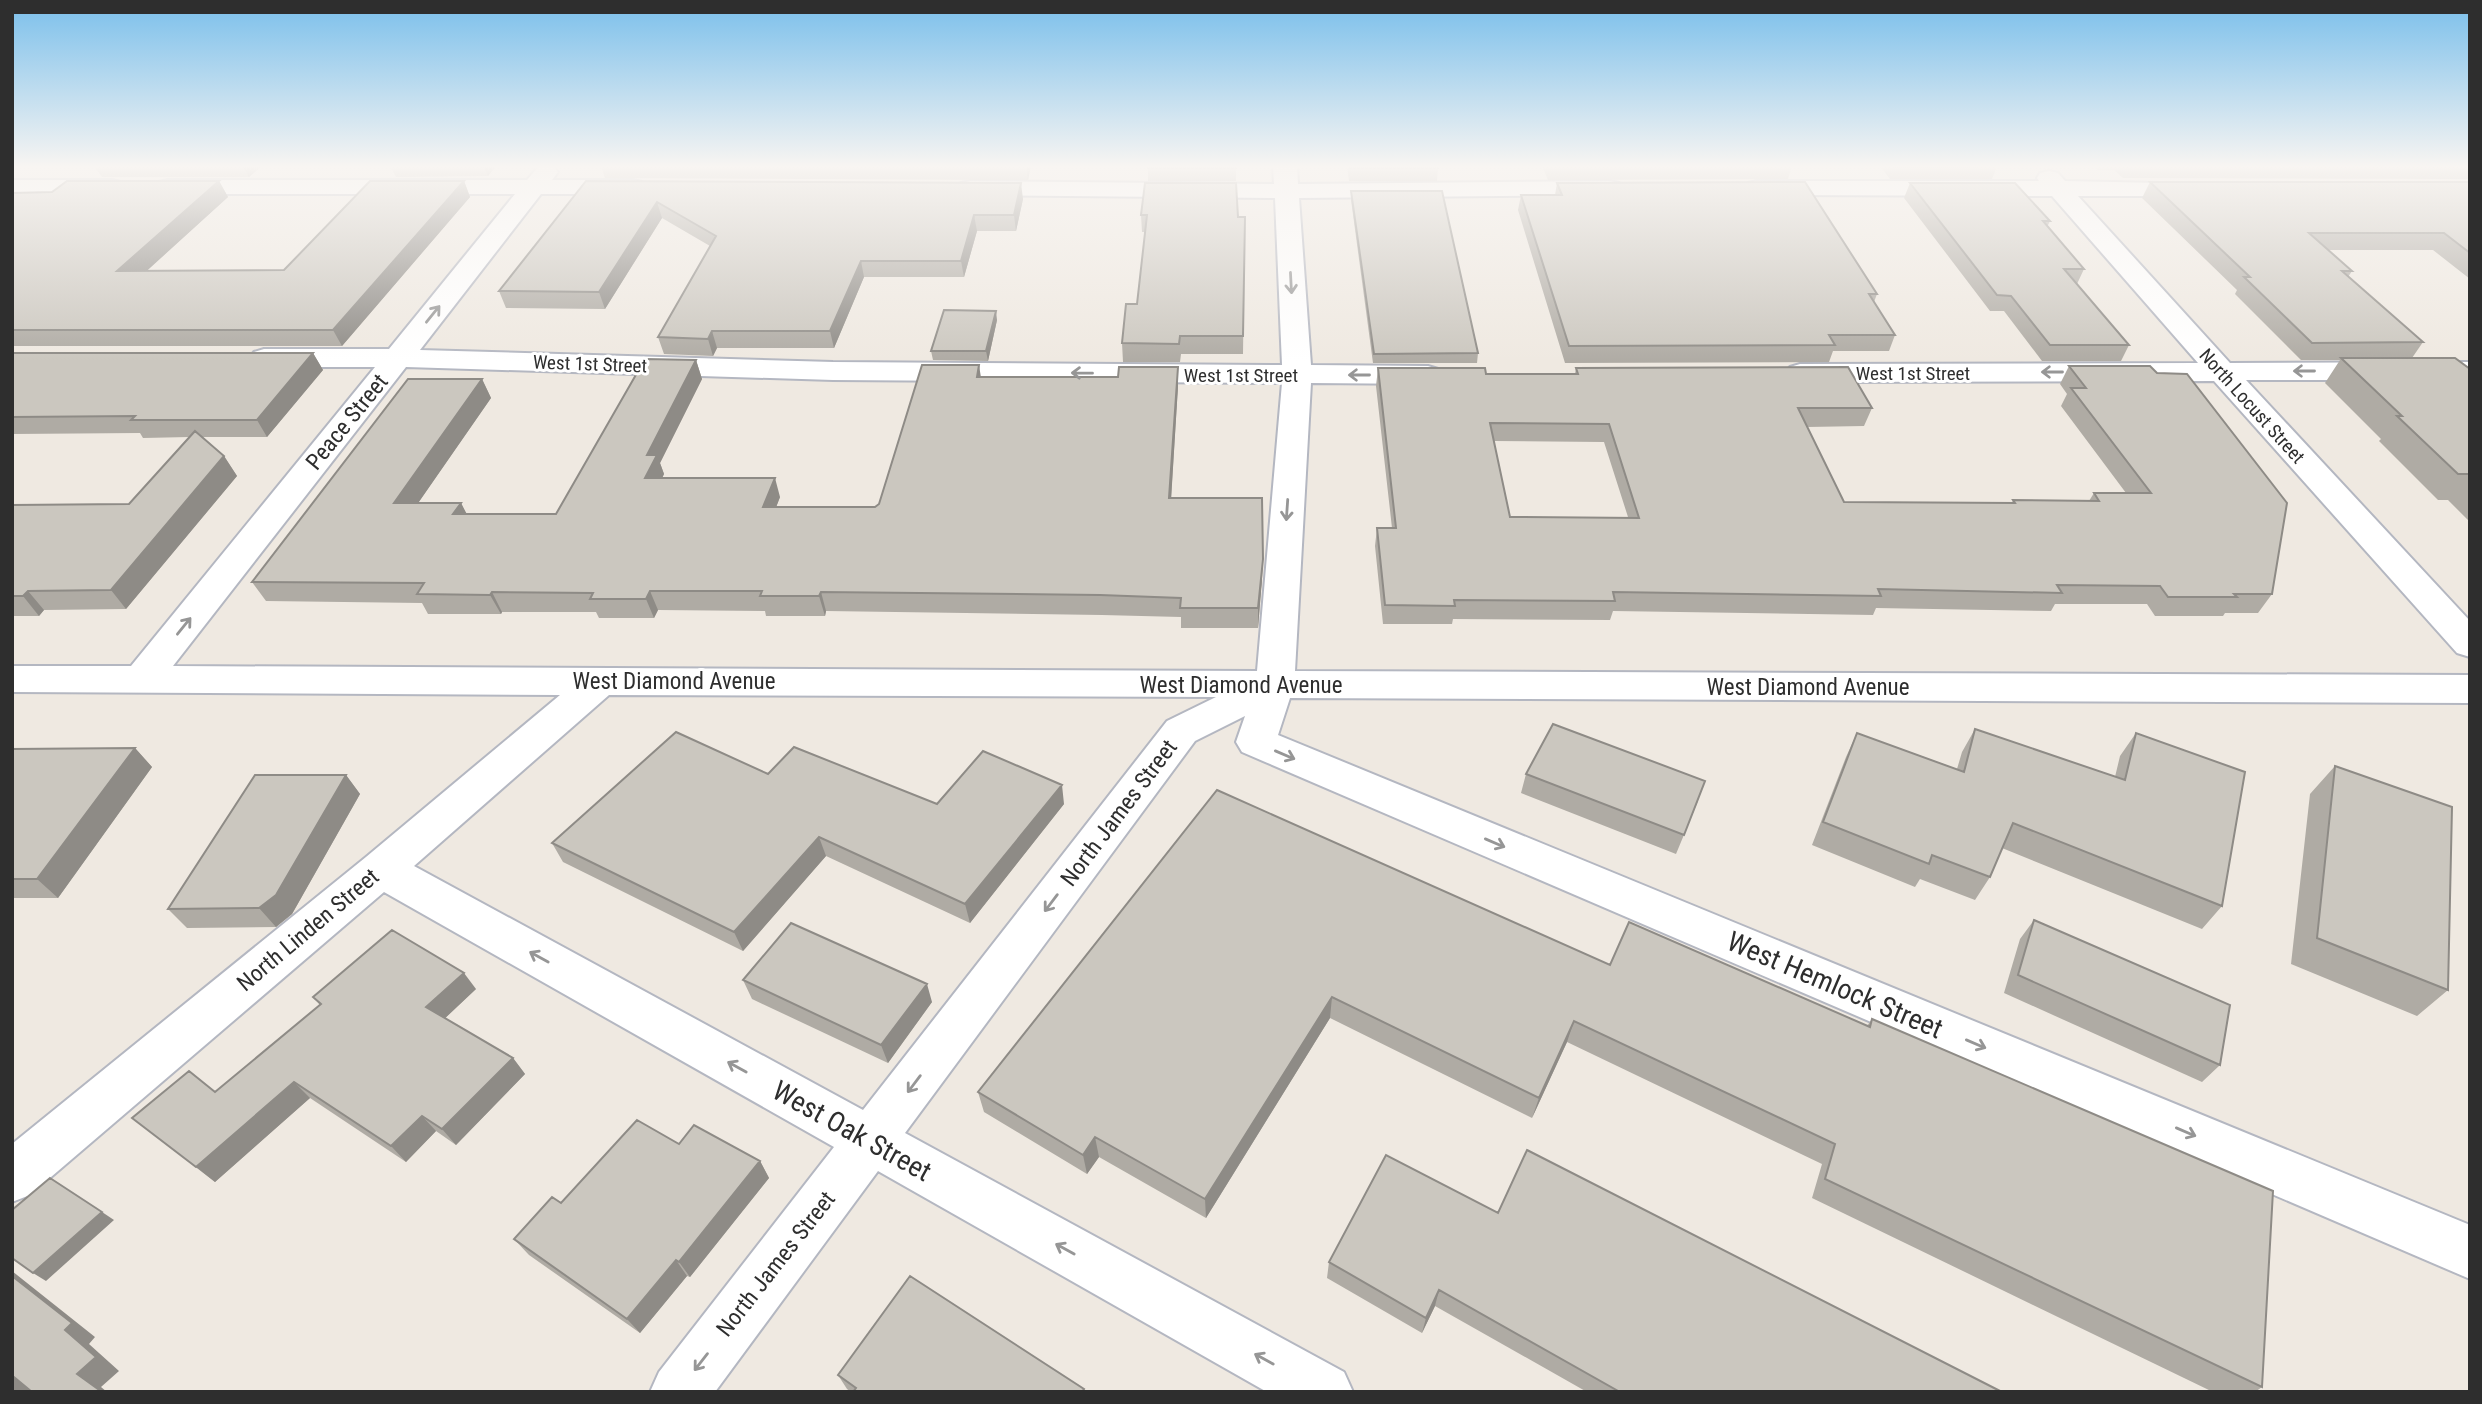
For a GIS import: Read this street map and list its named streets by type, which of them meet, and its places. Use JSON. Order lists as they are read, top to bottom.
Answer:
{
  "streets": {
    "street": [
      "West 1st Street",
      "North Locust Street",
      "Peace Street",
      "West Diamond Avenue",
      "North James Street",
      "North Linden Street",
      "West Hemlock Street",
      "West Oak Street"
    ]
  },
  "crossings": [
    ["West 1st Street", "North Locust Street"],
    ["West 1st Street", "Peace Street"],
    ["Peace Street", "West Diamond Avenue"],
    ["West Diamond Avenue", "North James Street"],
    ["West Diamond Avenue", "North Linden Street"],
    ["West Diamond Avenue", "West Hemlock Street"],
    ["North James Street", "West Hemlock Street"],
    ["North James Street", "West Oak Street"],
    ["North Linden Street", "West Oak Street"]
  ],
  "one_way": [
    "West 1st Street",
    "Peace Street",
    "North James Street",
    "West Hemlock Street",
    "West Oak Street"
  ]
}
